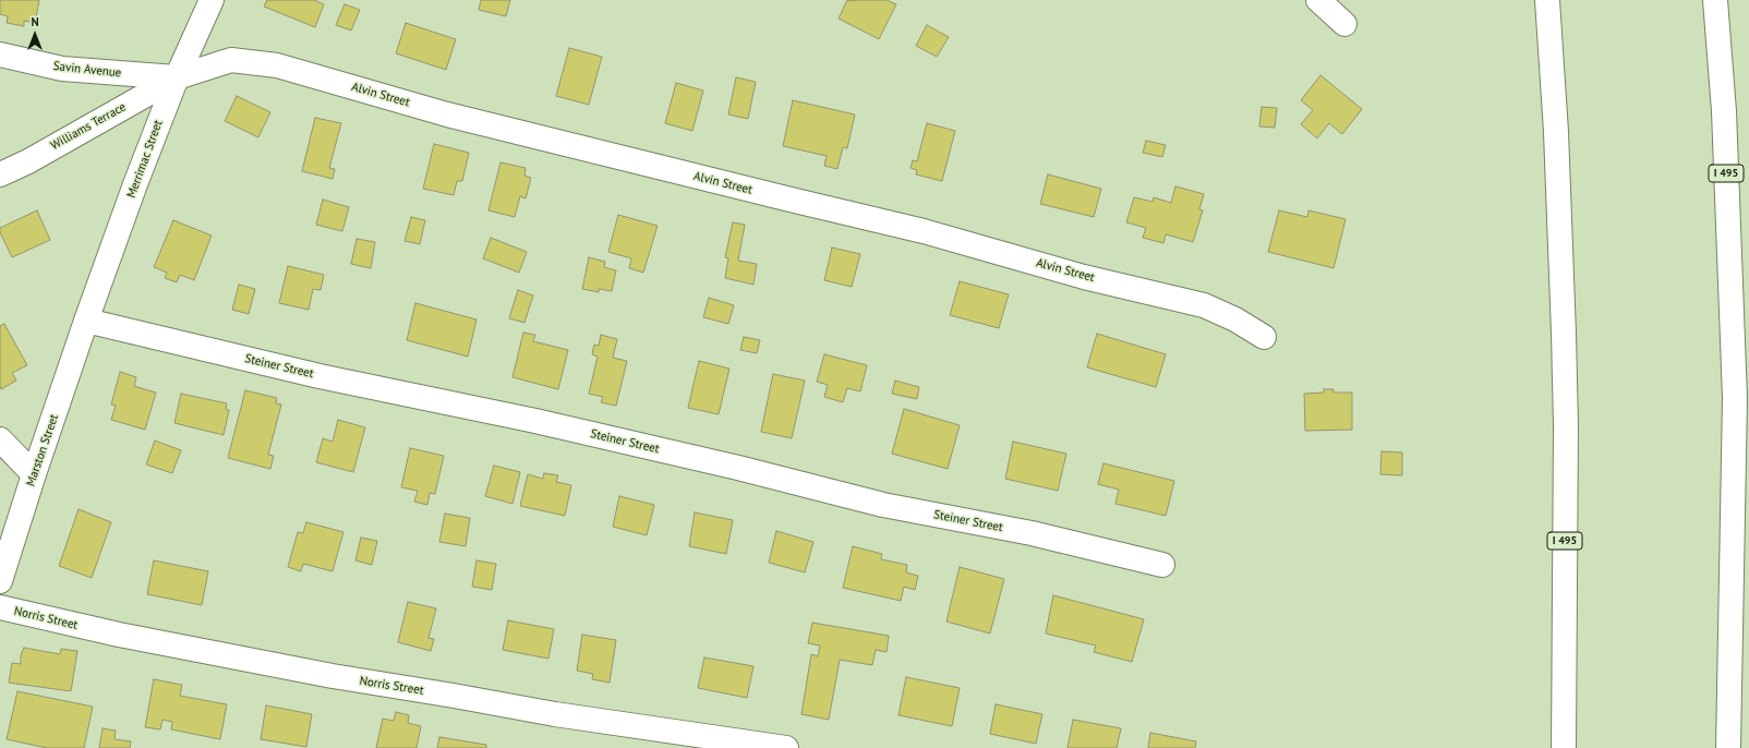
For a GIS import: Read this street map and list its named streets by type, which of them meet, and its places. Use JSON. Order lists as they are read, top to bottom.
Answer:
{
  "streets": {
    "main road": [
      "Savin Avenue",
      "Alvin Street",
      "Williams Terrace",
      "Merrimac Street",
      "I 495",
      "Steiner Street",
      "Marston Street",
      "Norris Street"
    ]
  },
  "crossings": [
    ["Savin Avenue", "Alvin Street"],
    ["Savin Avenue", "Williams Terrace"],
    ["Savin Avenue", "Merrimac Street"],
    ["Alvin Street", "Williams Terrace"],
    ["Alvin Street", "Merrimac Street"],
    ["Williams Terrace", "Merrimac Street"],
    ["Merrimac Street", "Steiner Street"],
    ["Merrimac Street", "Marston Street"],
    ["Steiner Street", "Marston Street"]
  ],
  "north": "top"
}
